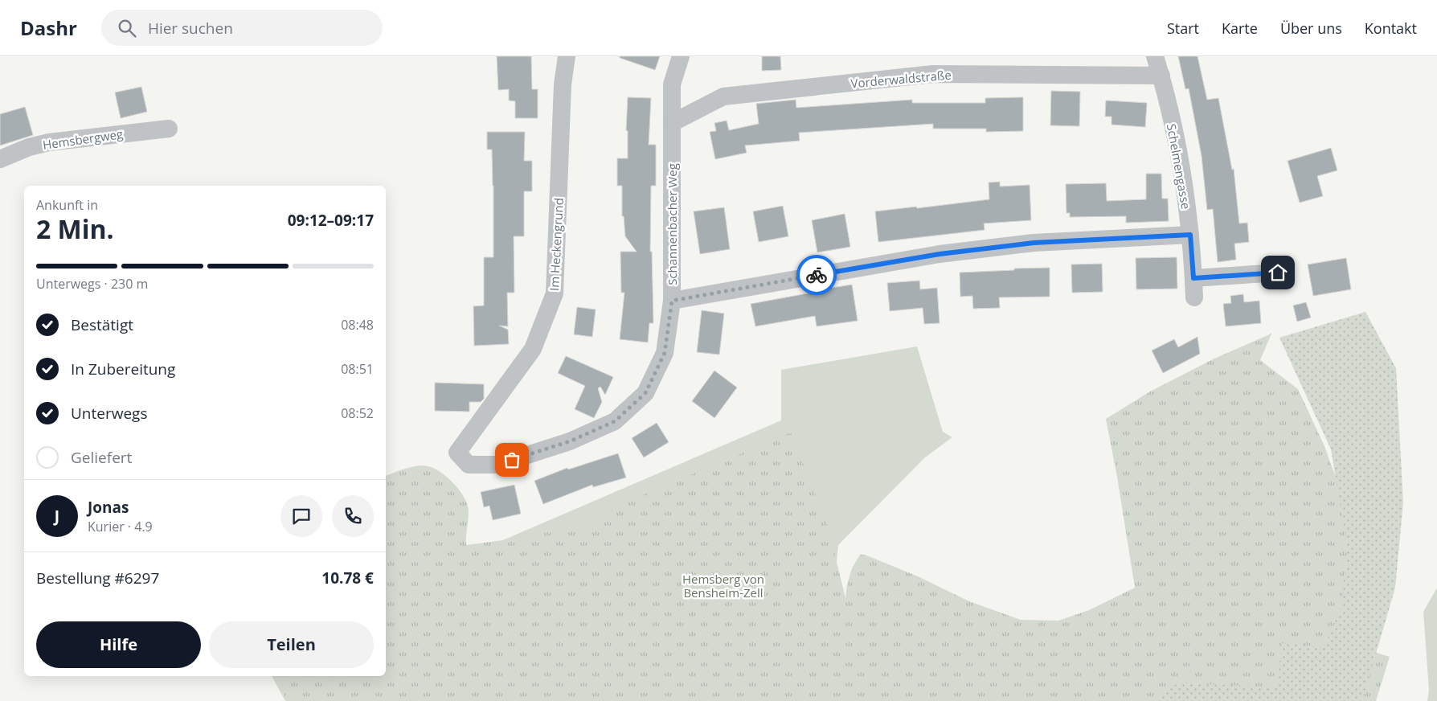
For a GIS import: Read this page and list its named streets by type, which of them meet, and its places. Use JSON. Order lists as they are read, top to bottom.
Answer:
{
  "streets": {
    "street": [
      "Vorderwaldstraße",
      "Hemsbergweg",
      "Schelmengasse",
      "Schannenbacher Weg",
      "Im Heckengrund"
    ]
  },
  "crossings": [
    ["Vorderwaldstraße", "Schelmengasse"],
    ["Vorderwaldstraße", "Schannenbacher Weg"],
    ["Schannenbacher Weg", "Im Heckengrund"]
  ],
  "parks": ["Hemsberg von Bensheim-Zell"],
  "page": {
    "header": "Dashr",
    "search": "Hier suchen",
    "nav": [
      "Start",
      "Karte",
      "Über uns",
      "Kontakt"
    ],
    "heading": ["2 Min.", "Ankunft in", "09:12–09:17"],
    "panel": [
      "Jonas",
      "Kurier · 4.9",
      "Bestellung #6297",
      "10.78 €"
    ],
    "bar": "Unterwegs · 230 m",
    "list": [
      ["Bestätigt", "08:48"],
      ["In Zubereitung", "08:51"],
      ["Unterwegs", "08:52"],
      "Geliefert"
    ],
    "round": "J",
    "buttons": ["Hilfe", "Teilen"]
  }
}
